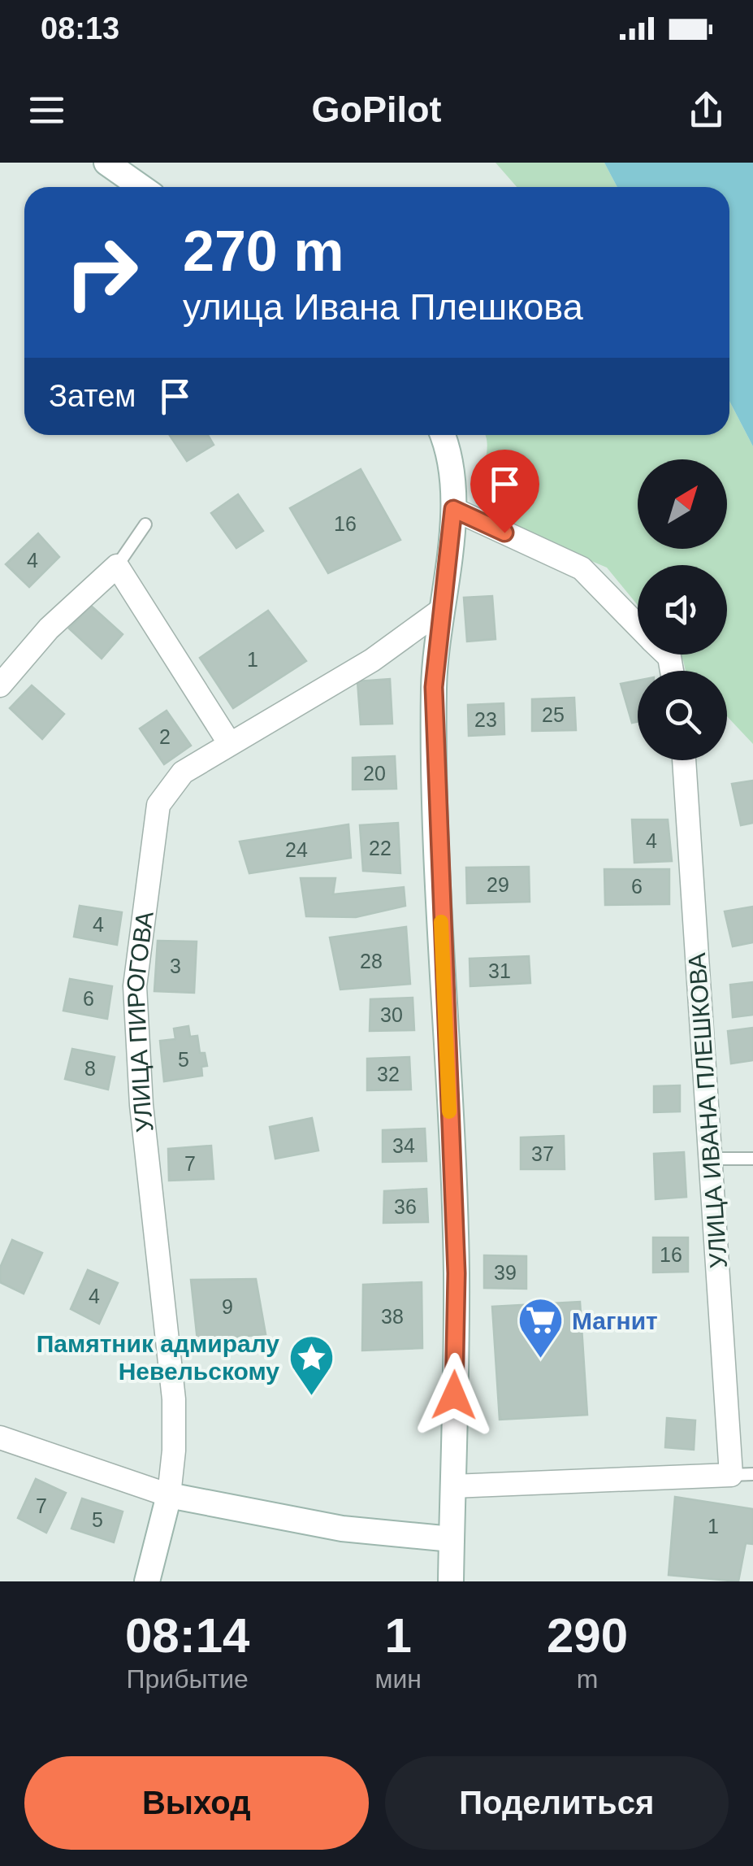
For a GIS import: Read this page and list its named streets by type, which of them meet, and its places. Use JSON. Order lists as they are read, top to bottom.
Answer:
{
  "streets": {
    "main road": ["УЛИЦА ПИРОГОВА"],
    "street": ["УЛИЦА ИВАНА ПЛЕШКОВА"]
  },
  "places": {
    "supermarket": ["Магнит"],
    "place": ["Памятник адмиралу Невельскому"]
  },
  "house_numbers": [
    "16",
    "4",
    "1",
    "25",
    "23",
    "2",
    "20",
    "4",
    "22",
    "24",
    "29",
    "6",
    "4",
    "28",
    "3",
    "31",
    "6",
    "30",
    "5",
    "8",
    "32",
    "34",
    "37",
    "7",
    "36",
    "16",
    "39",
    "4",
    "9",
    "38",
    "7",
    "5",
    "1"
  ],
  "north": "top right",
  "page": {
    "status": "08:13",
    "header": "GoPilot",
    "turn": ["270 m", "улица Ивана Плешкова"],
    "then": "Затем",
    "eta": [
      "08:14",
      "Прибытие",
      "1",
      "мин",
      "290",
      "m"
    ],
    "buttons": ["Выход", "Поделиться"]
  }
}
